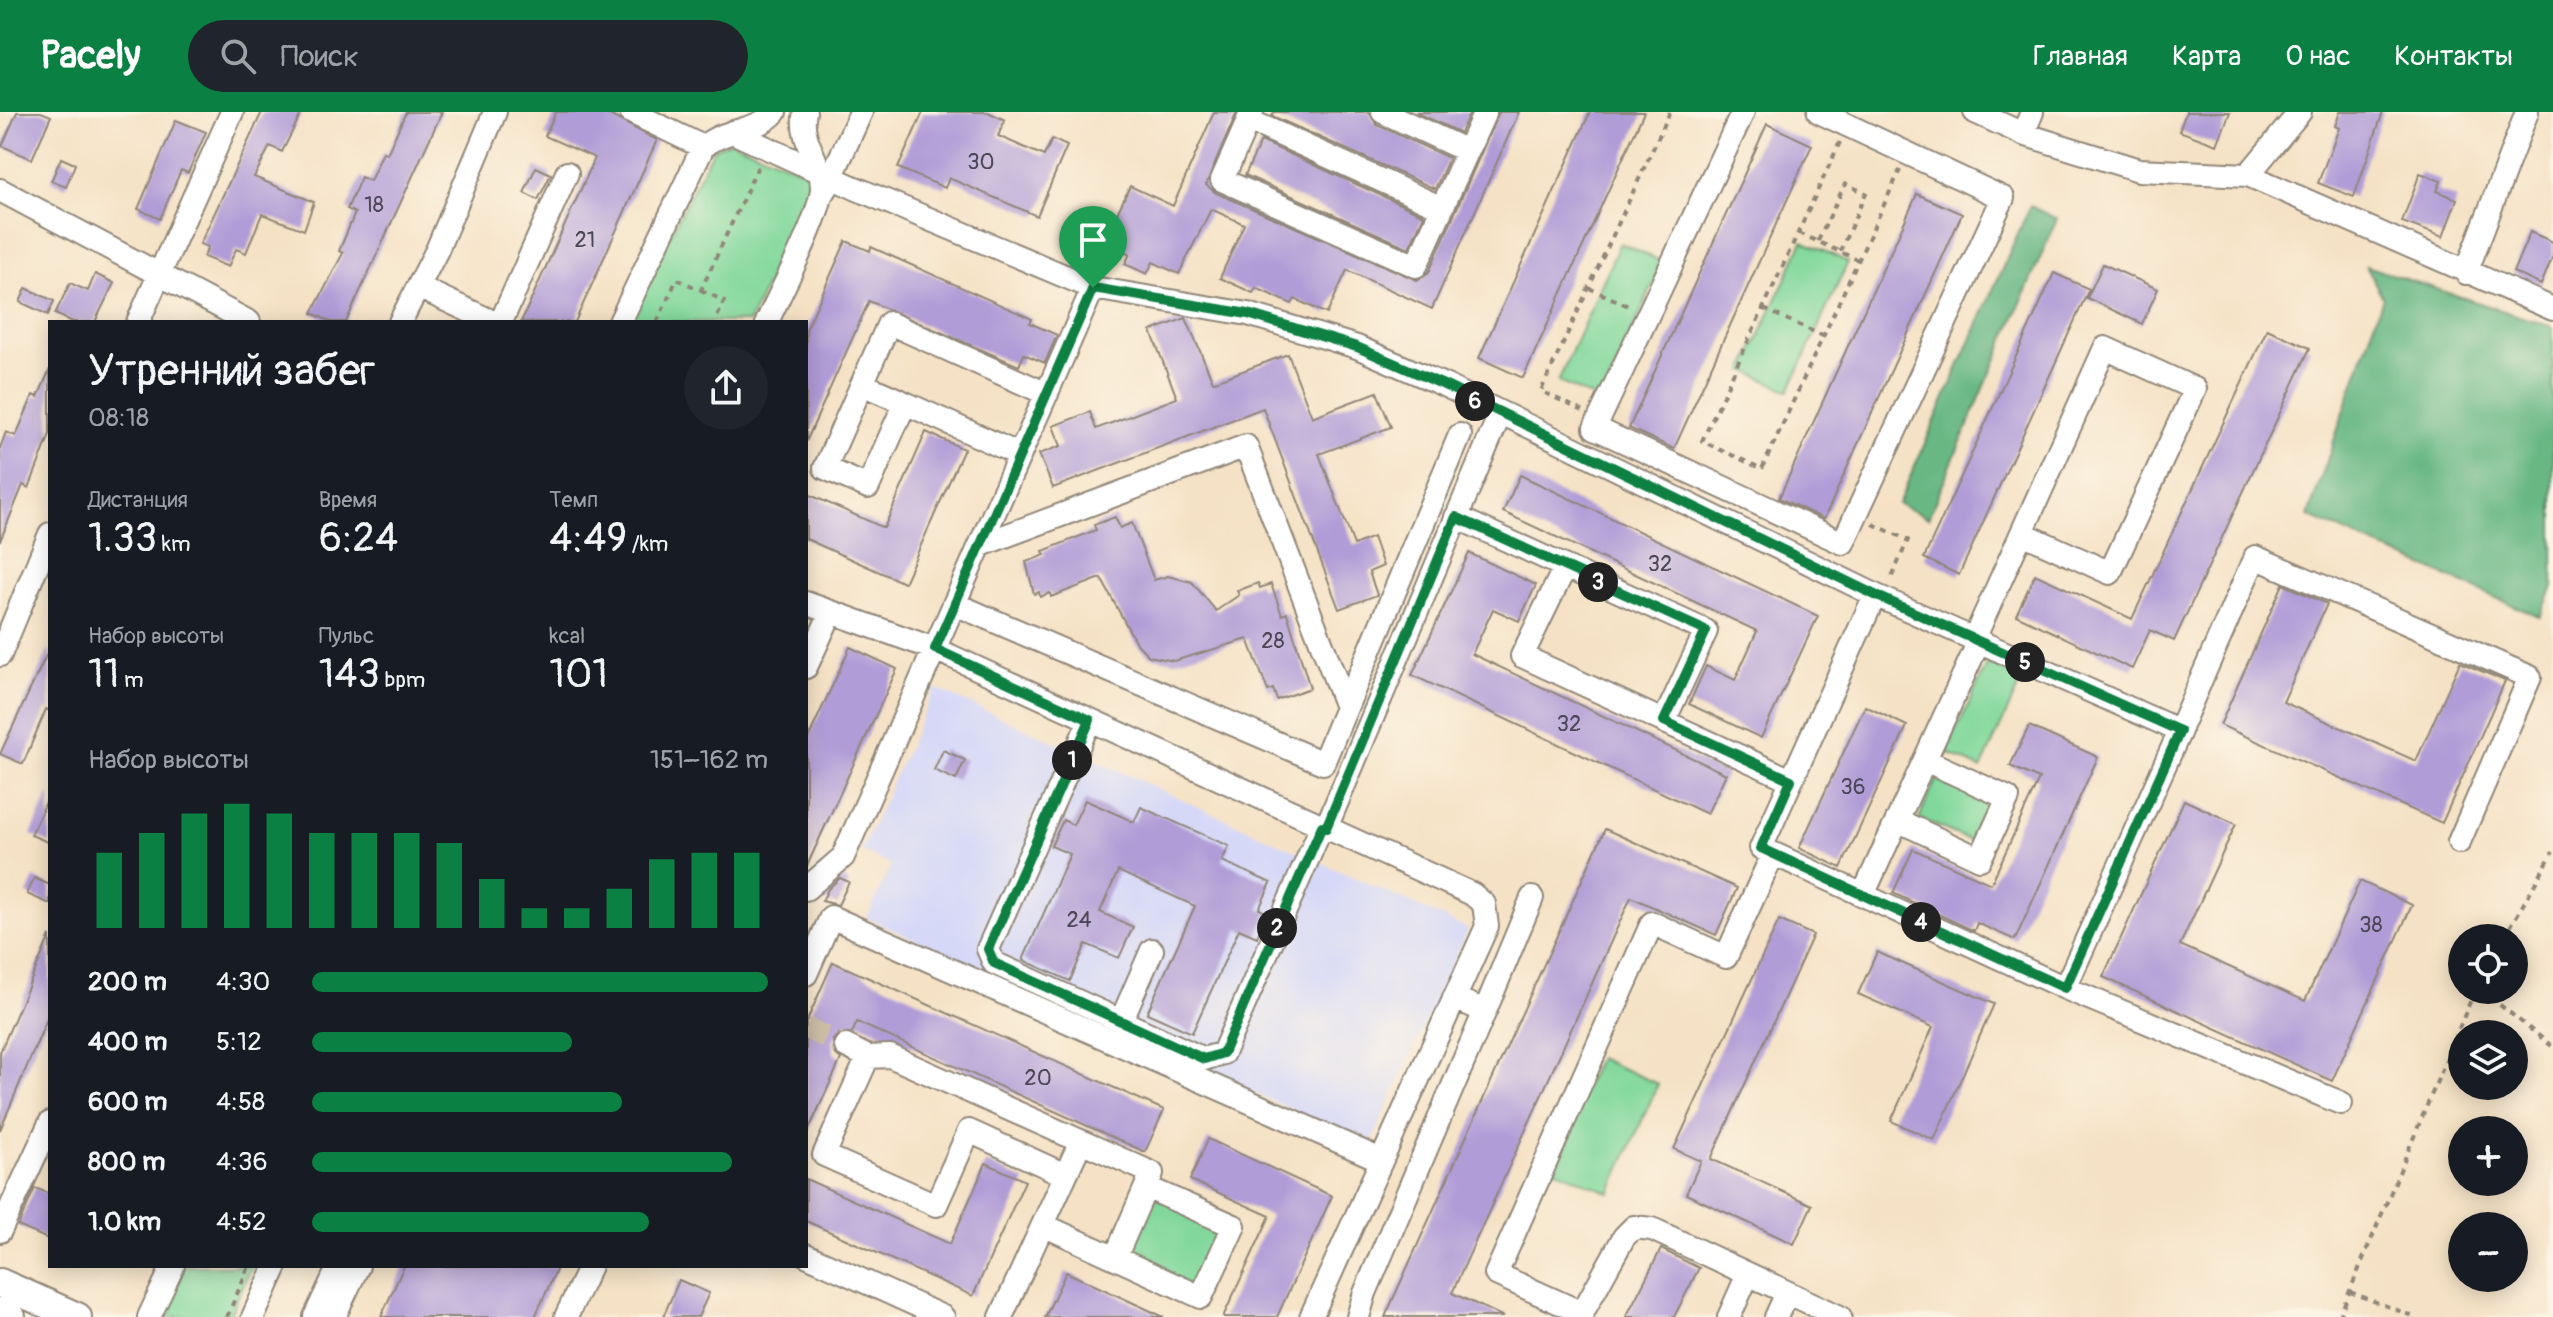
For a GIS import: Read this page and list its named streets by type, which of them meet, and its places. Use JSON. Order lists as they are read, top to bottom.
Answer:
{
  "house_numbers": [
    "30",
    "18",
    "21",
    "32",
    "28",
    "32",
    "36",
    "24",
    "38",
    "20"
  ],
  "page": {
    "header": "Pacely",
    "search": "Поиск",
    "nav": [
      "Главная",
      "Карта",
      "О нас",
      "Контакты"
    ],
    "heading": ["Утренний забег", "08:18"],
    "pins": [
      "6",
      "3",
      "5",
      "1",
      "4",
      "2"
    ],
    "stats": [
      ["Дистанция", "1.33 km"],
      ["Время", "6:24"],
      ["Темп", "4:49 /km"],
      ["Набор высоты", "11 m"],
      ["Пульс", "143 bpm"],
      ["kcal", "101"]
    ],
    "chart": ["Набор высоты", "151–162 m"],
    "map_buttons": ["+", "−"],
    "list": [
      {
        "name": "200 m",
        "note": "4:30"
      },
      {
        "name": "400 m",
        "note": "5:12"
      },
      {
        "name": "600 m",
        "note": "4:58"
      },
      {
        "name": "800 m",
        "note": "4:36"
      },
      {
        "name": "1.0 km",
        "note": "4:52"
      }
    ]
  }
}
